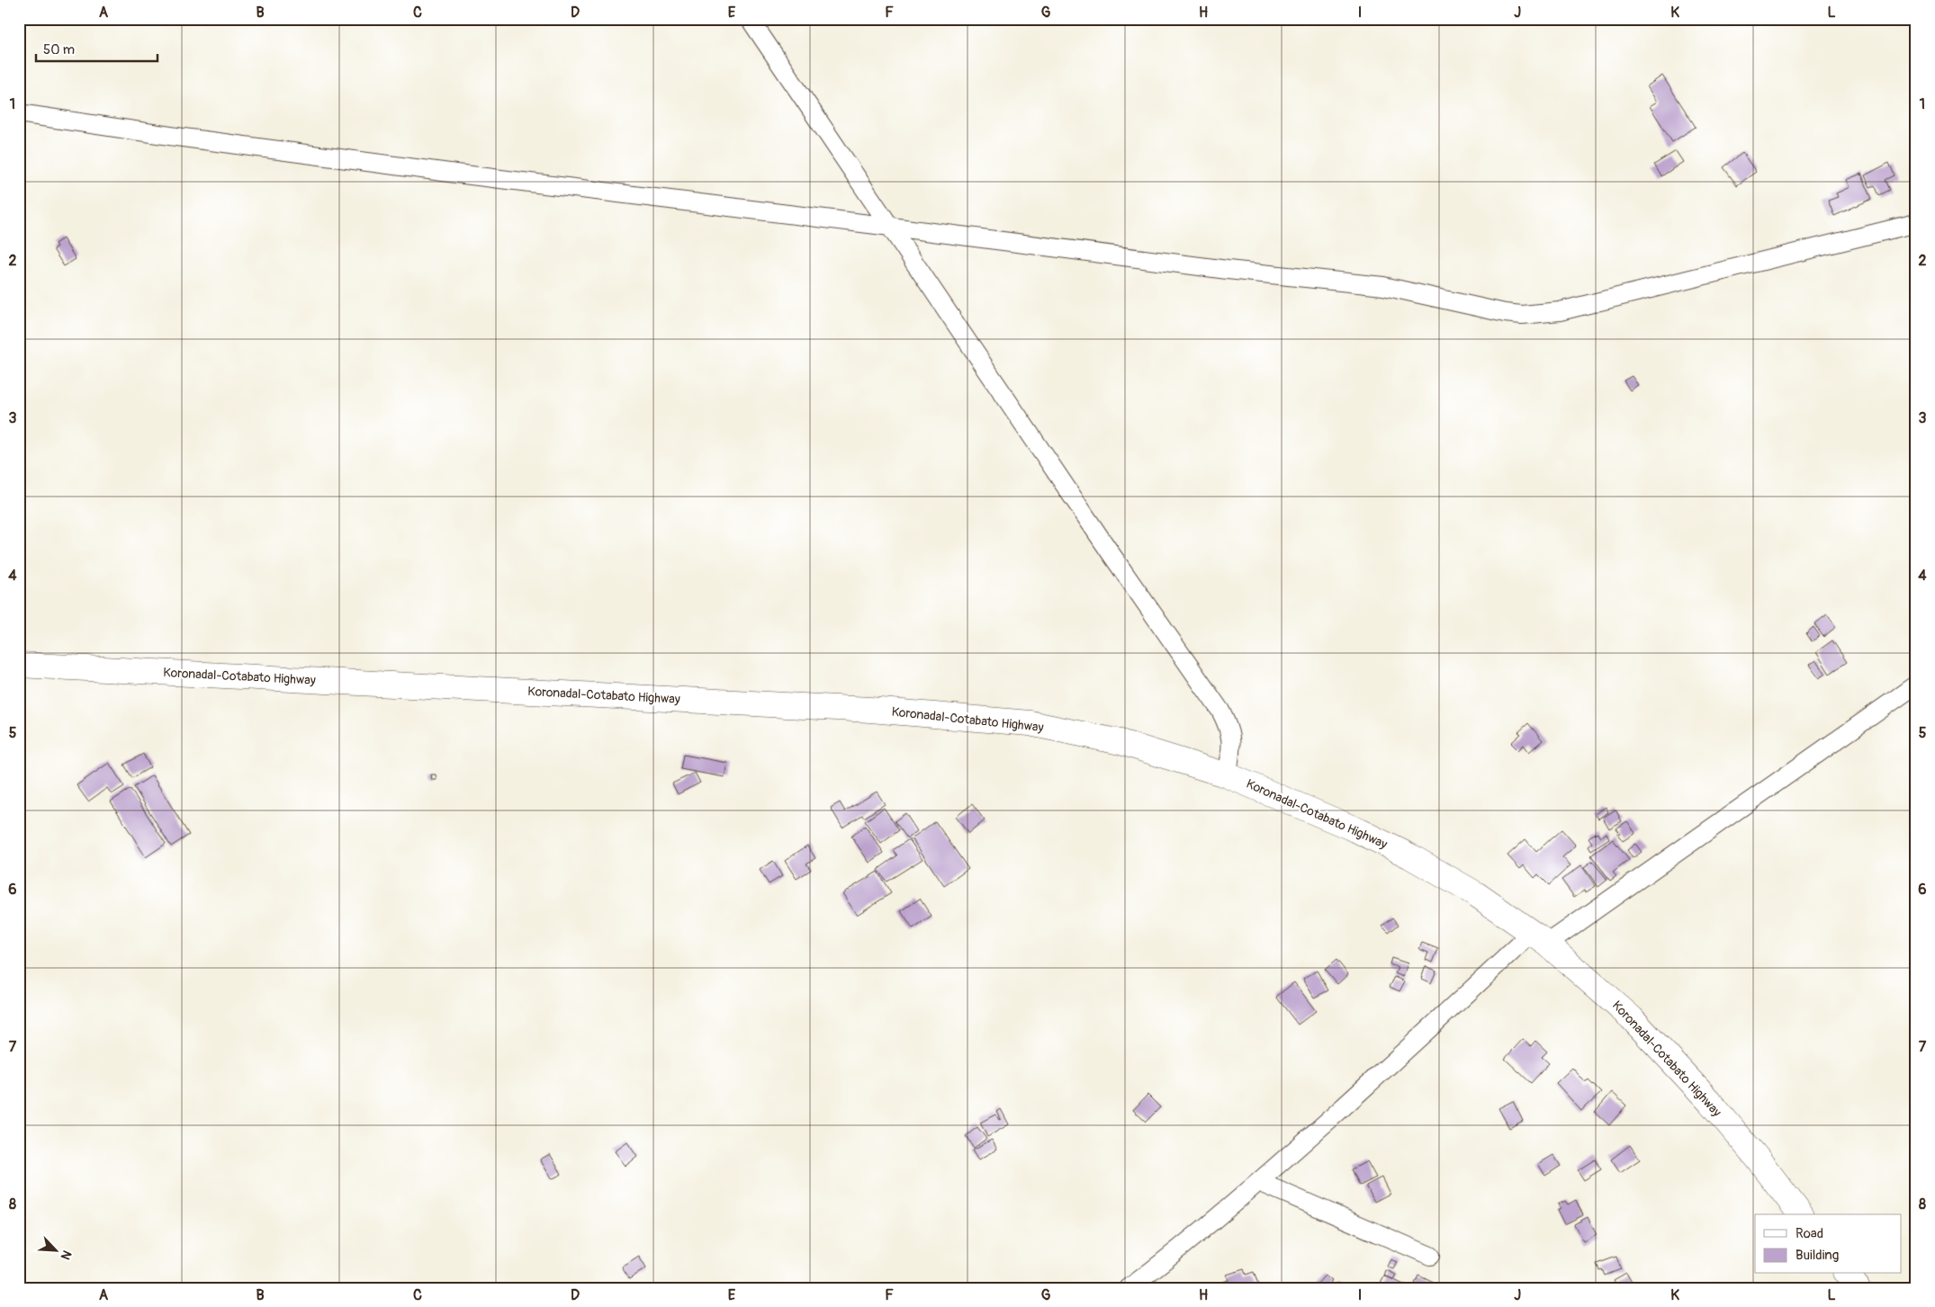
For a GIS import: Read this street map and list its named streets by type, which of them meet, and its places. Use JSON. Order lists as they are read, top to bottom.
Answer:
{
  "streets": {
    "highway": ["Koronadal-Cotabato Highway"]
  },
  "legend": ["Road", "Building"],
  "scale_bar": "50 m",
  "north": "bottom right",
  "grid": {
    "columns": [
      "A",
      "B",
      "C",
      "D",
      "E",
      "F",
      "G",
      "H",
      "I",
      "J",
      "K",
      "L"
    ],
    "rows": [
      "1",
      "2",
      "3",
      "4",
      "5",
      "6",
      "7",
      "8"
    ]
  }
}
